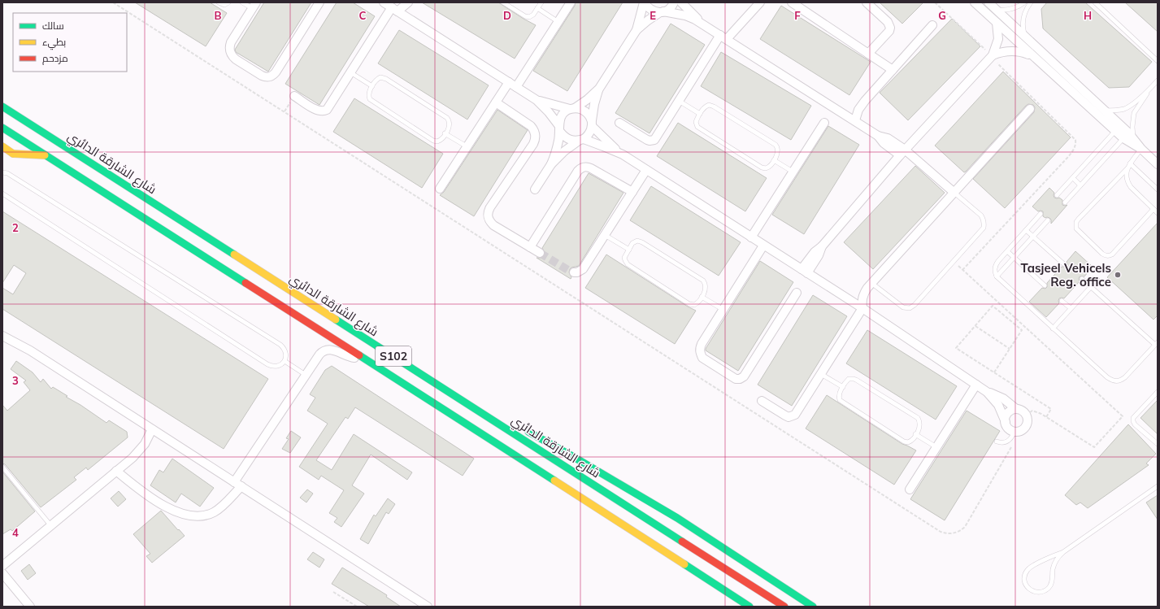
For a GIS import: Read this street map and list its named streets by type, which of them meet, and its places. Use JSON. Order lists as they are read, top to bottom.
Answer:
{
  "streets": {
    "main road": ["شارع الشارقة الدائري", "S102"]
  },
  "places": ["Tasjeel Vehicels Reg. office"],
  "legend": ["سالك", "بطيء", "مزدحم"],
  "grid": {
    "columns": [
      "B",
      "C",
      "D",
      "E",
      "F",
      "G",
      "H"
    ],
    "rows": ["2", "3", "4"]
  }
}
